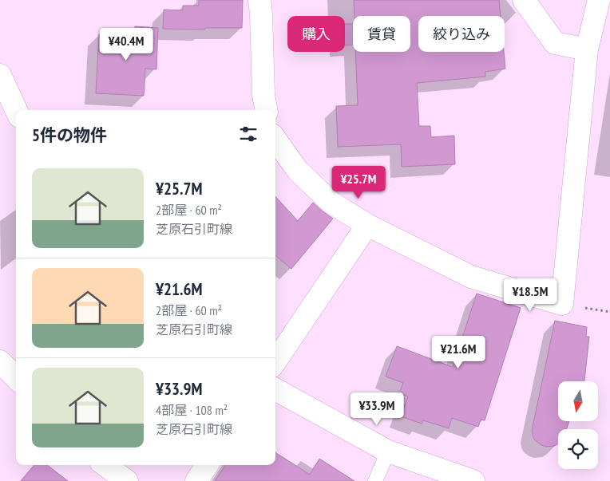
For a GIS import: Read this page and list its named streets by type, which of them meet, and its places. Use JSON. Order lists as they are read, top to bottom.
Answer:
{
  "north": "bottom",
  "page": {
    "chip": ["購入", "賃貸", "絞り込み"],
    "price": [
      "¥40.4M",
      "¥25.7M",
      "¥18.5M",
      "¥21.6M",
      "¥33.9M"
    ],
    "heading": "5件の物件",
    "list": [
      {
        "name": "¥25.7M",
        "note": "2部屋 · 60 m² · 芝原石引町線"
      },
      {
        "name": "¥21.6M",
        "note": "2部屋 · 60 m² · 芝原石引町線"
      },
      {
        "name": "¥33.9M",
        "note": "4部屋 · 108 m² · 芝原石引町線"
      }
    ]
  }
}
